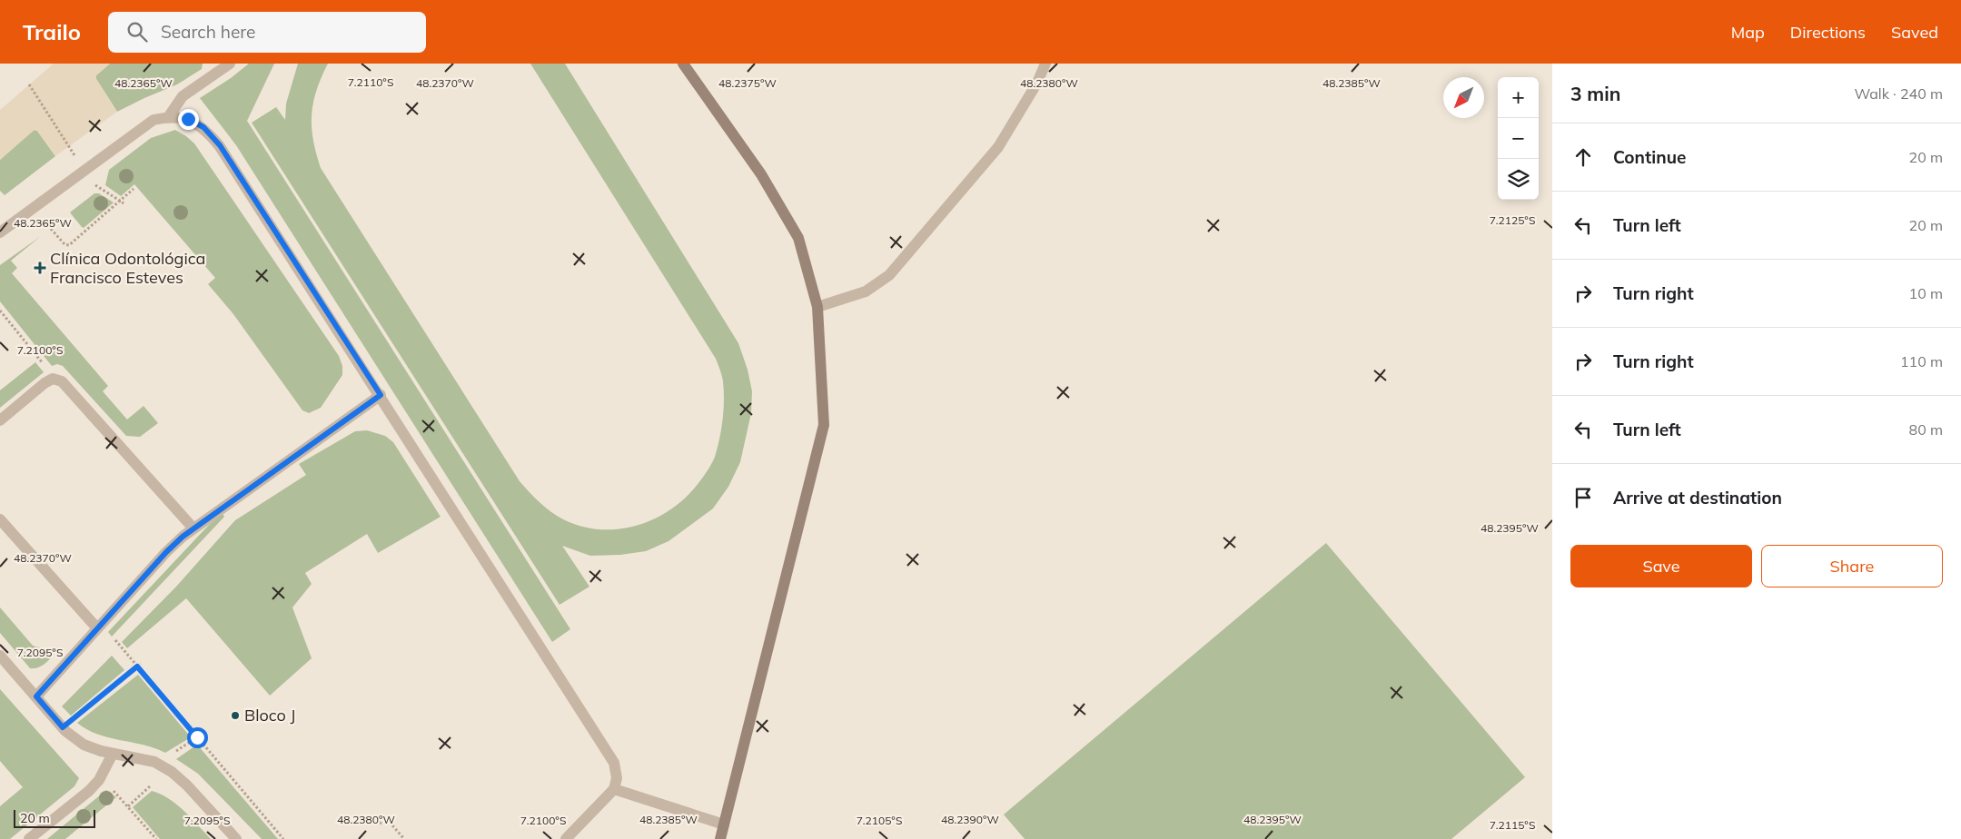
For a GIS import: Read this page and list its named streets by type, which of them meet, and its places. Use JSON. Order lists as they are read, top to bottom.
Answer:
{
  "places": {
    "health": ["Clínica Odontológica Francisco Esteves"],
    "other": ["Bloco J"]
  },
  "scale_bar": "20 m",
  "north": "bottom left",
  "page": {
    "header": "Trailo",
    "search": "Search here",
    "nav": ["Map", "Directions", "Saved"],
    "heading": ["3 min", "Walk · 240 m"],
    "map_buttons": ["+", "−"],
    "list": [
      ["Continue", "20 m"],
      ["Turn left", "20 m"],
      ["Turn right", "10 m"],
      ["Turn right", "110 m"],
      ["Turn left", "80 m"],
      "Arrive at destination"
    ],
    "buttons": ["Save", "Share"],
    "scale": "20 m"
  },
  "coordinates": [
    "7.2110°S",
    "48.2365°W",
    "48.2375°W",
    "48.2370°W",
    "48.2380°W",
    "48.2385°W",
    "7.2125°S",
    "7.2100°S",
    "48.2395°W",
    "7.2095°S",
    "48.2390°W",
    "7.2105°S",
    "7.2115°S"
  ]
}
